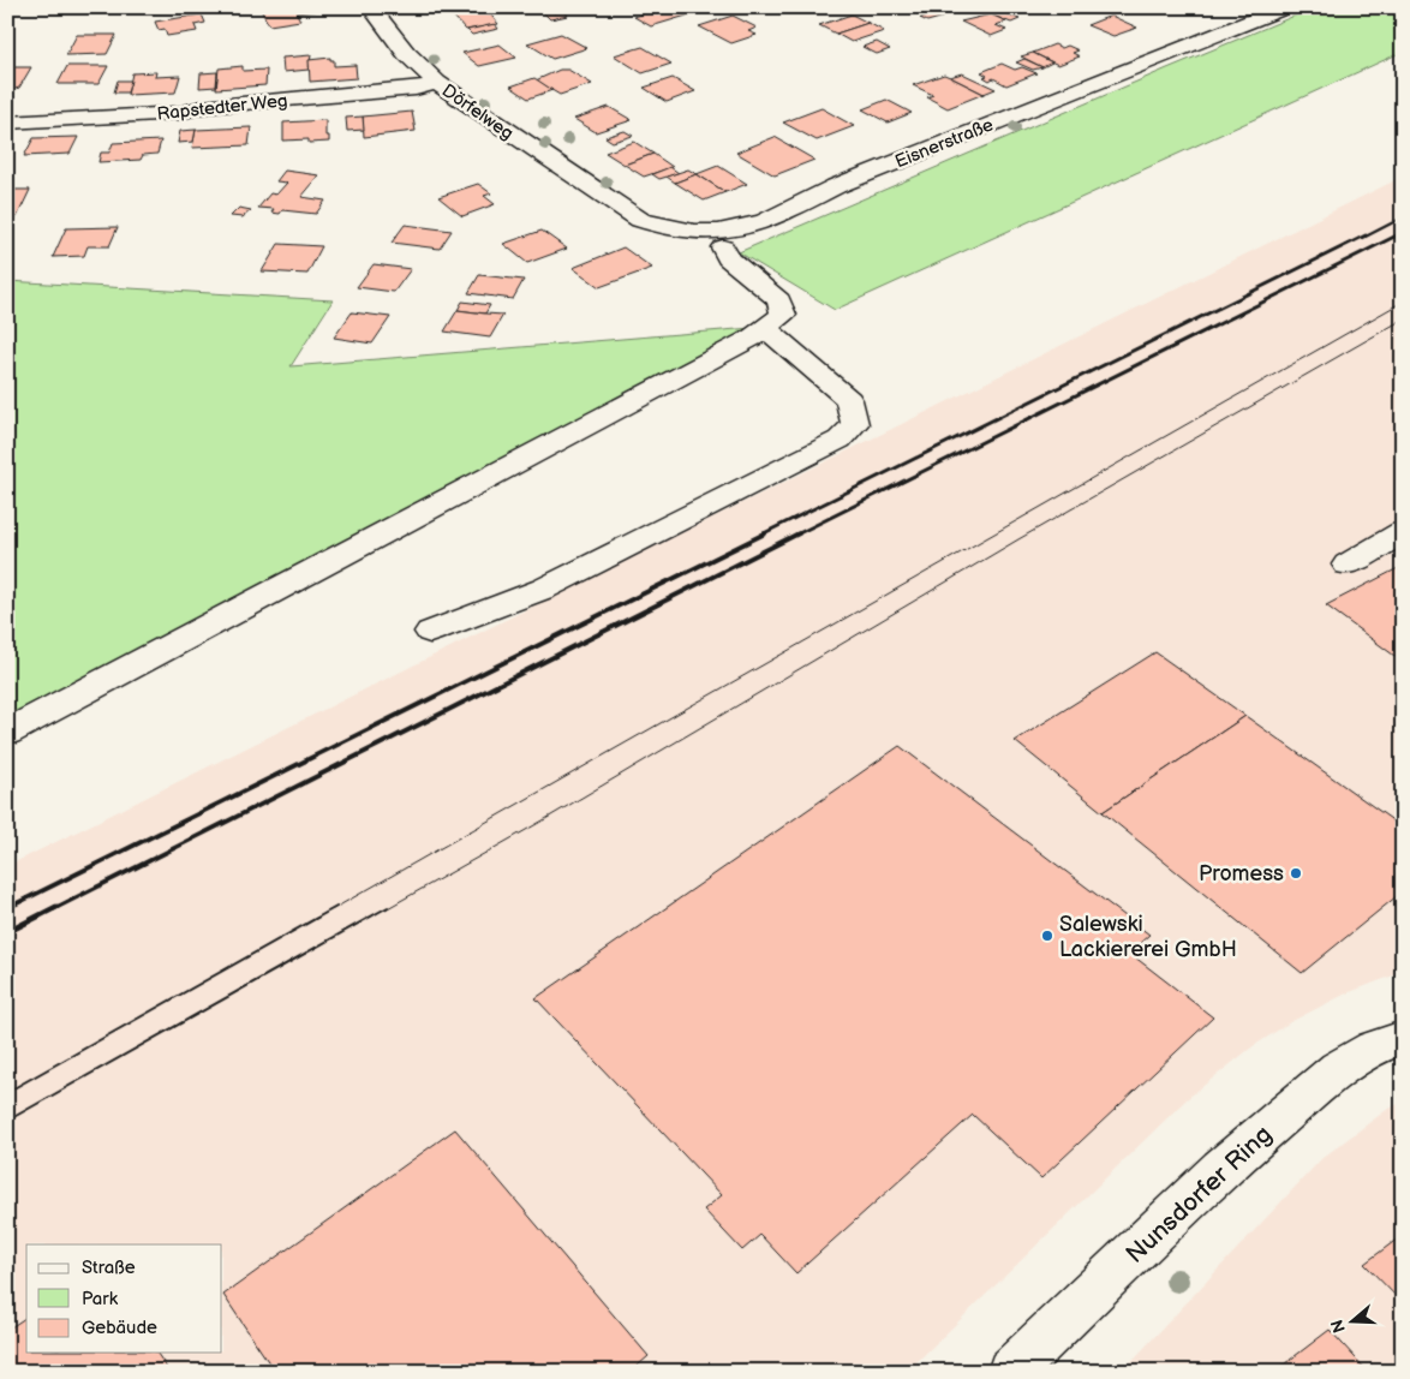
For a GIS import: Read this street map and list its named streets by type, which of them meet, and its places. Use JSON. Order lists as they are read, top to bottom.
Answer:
{
  "streets": {
    "street": [
      "Rapstedter Weg",
      "Dörfelweg",
      "Eisnerstraße",
      "Nunsdorfer Ring"
    ]
  },
  "crossings": [
    ["Rapstedter Weg", "Dörfelweg"],
    ["Dörfelweg", "Eisnerstraße"]
  ],
  "places": ["Promess", "Salewski Lackiererei GmbH"],
  "legend": ["Straße", "Park", "Gebäude"],
  "north": "left"
}
